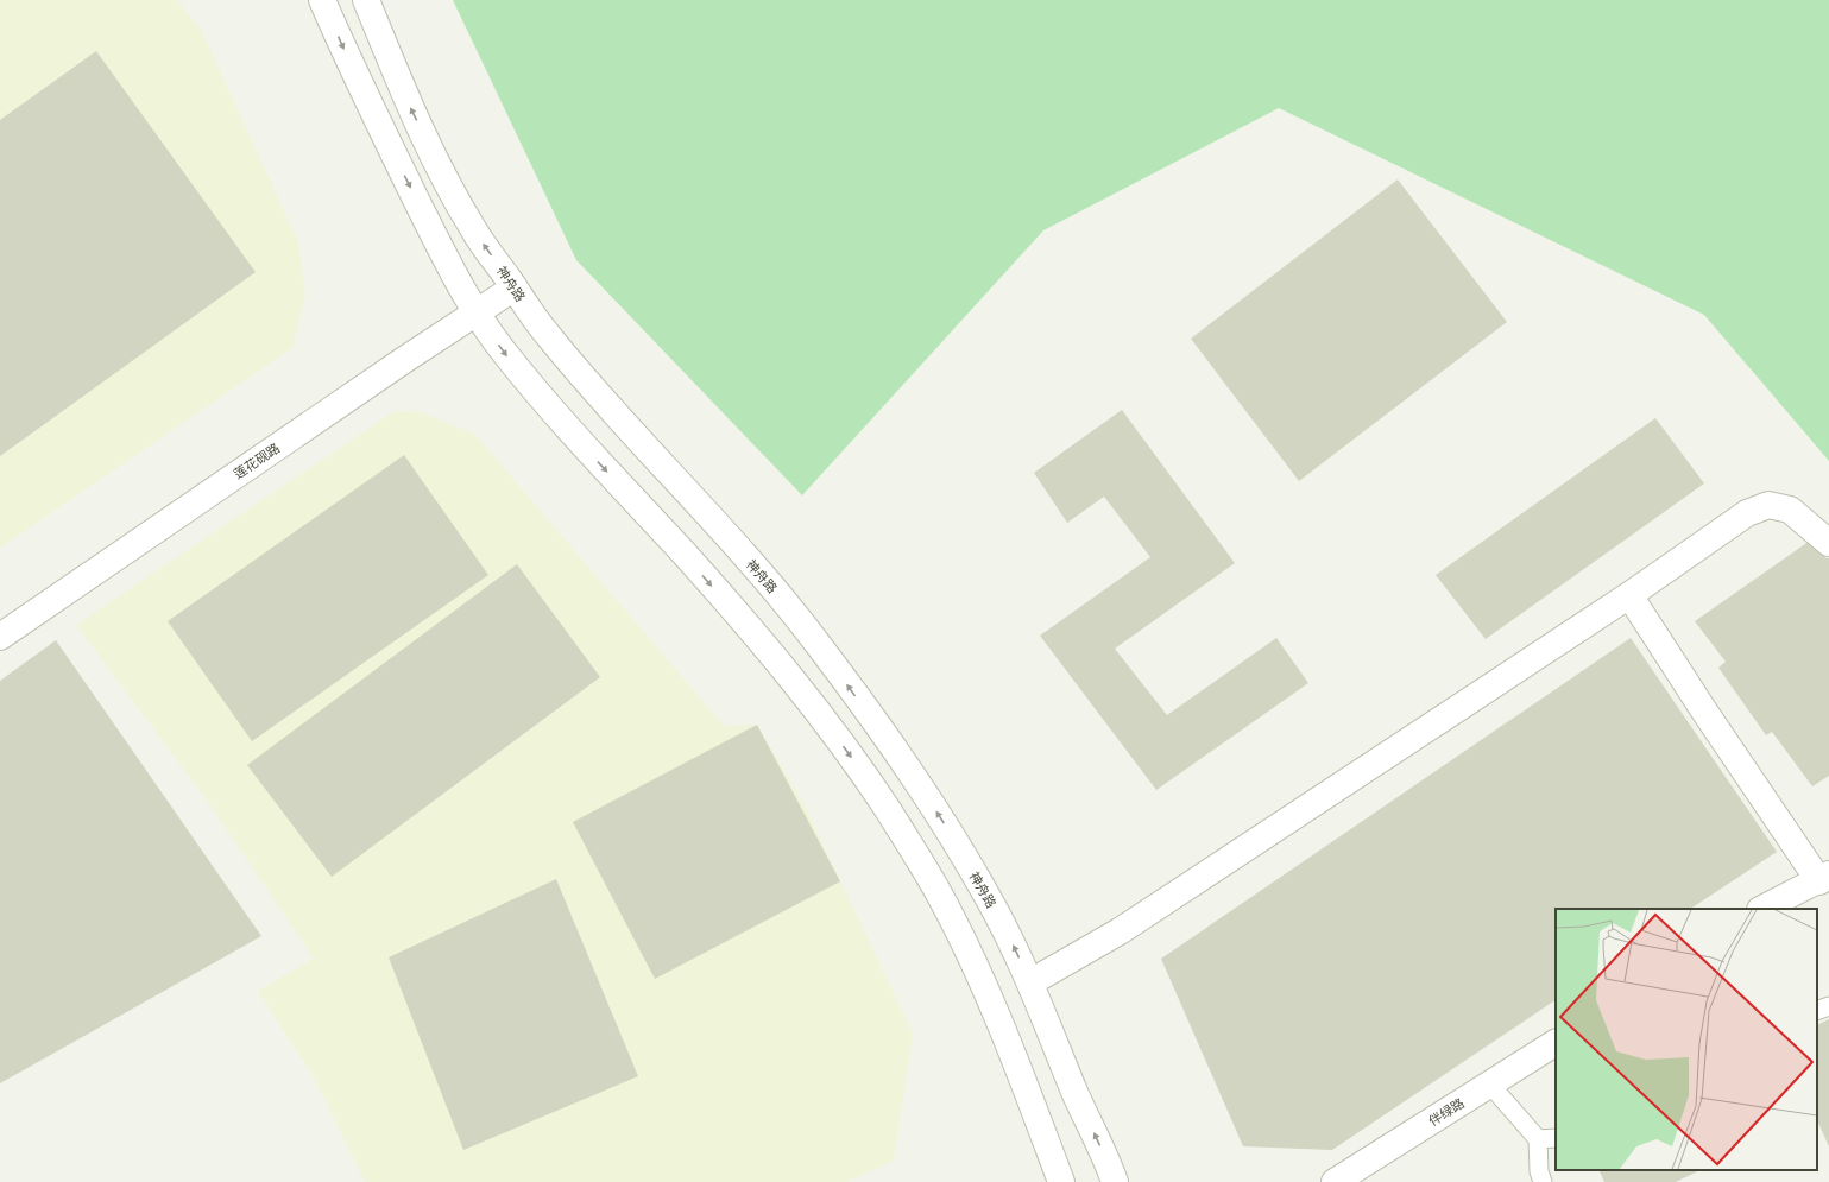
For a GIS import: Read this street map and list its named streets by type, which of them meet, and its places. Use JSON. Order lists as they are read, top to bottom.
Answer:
{
  "streets": {
    "street": ["神舟路", "莲花砚路", "伴绿路"]
  },
  "crossings": [
    ["神舟路", "莲花砚路"]
  ]
}
